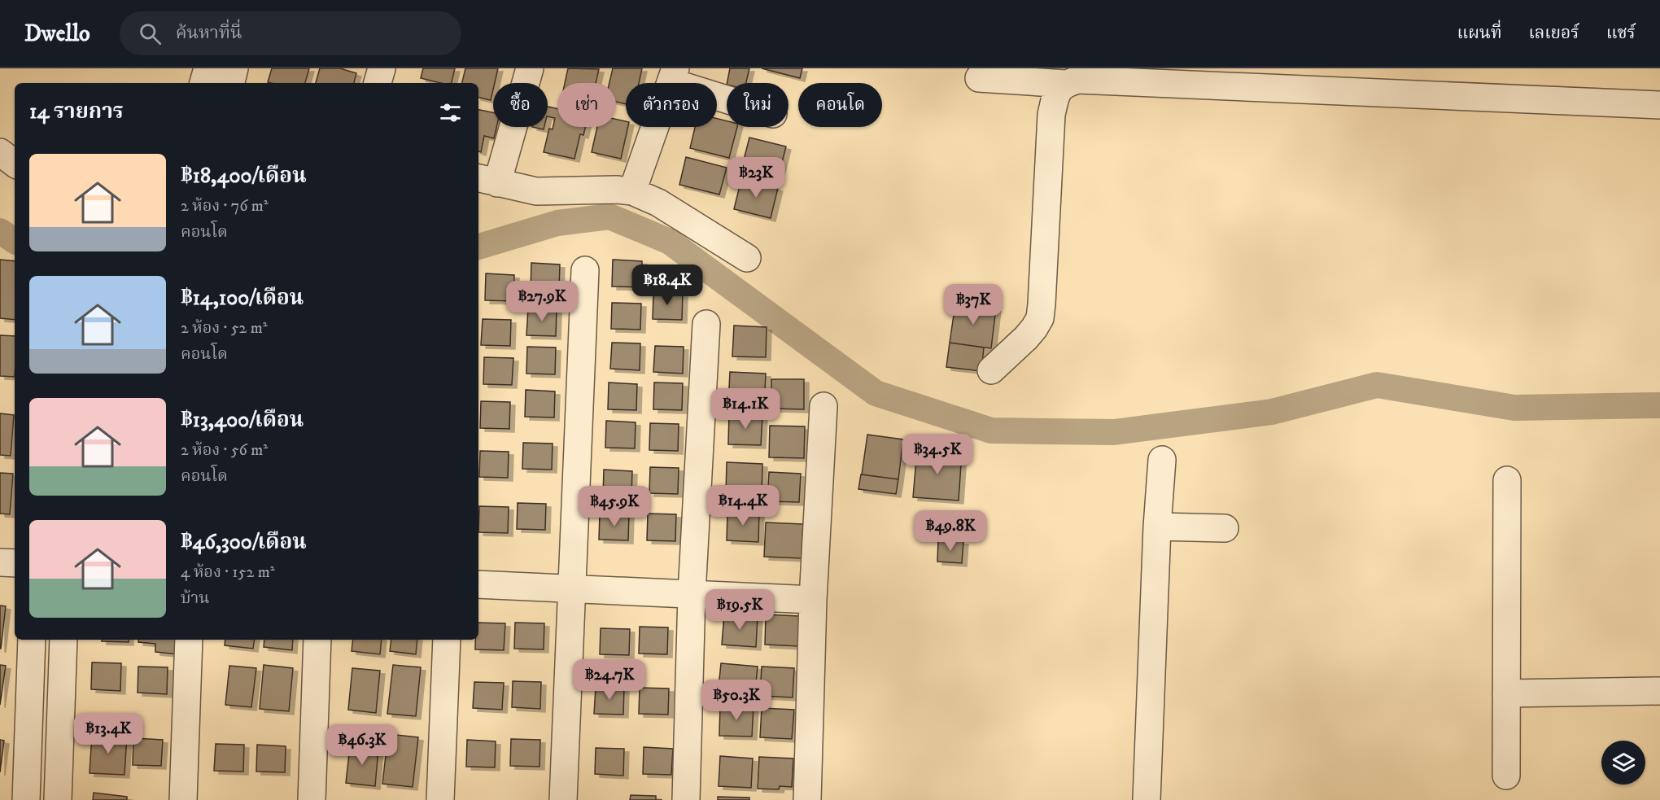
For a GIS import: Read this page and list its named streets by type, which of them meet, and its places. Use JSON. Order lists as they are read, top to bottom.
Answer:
{
  "page": {
    "header": "Dwello",
    "search": "ค้นหาที่นี่",
    "nav": ["แผนที่", "เลเยอร์", "แชร์"],
    "chip": [
      "ซื้อ",
      "เช่า",
      "ตัวกรอง",
      "ใหม่",
      "คอนโด"
    ],
    "heading": "14 รายการ",
    "list": [
      {
        "name": "฿18,400/เดือน",
        "note": "2 ห้อง · 76 m² · คอนโด"
      },
      {
        "name": "฿14,100/เดือน",
        "note": "2 ห้อง · 52 m² · คอนโด"
      },
      {
        "name": "฿13,400/เดือน",
        "note": "2 ห้อง · 56 m² · คอนโด"
      },
      {
        "name": "฿46,300/เดือน",
        "note": "4 ห้อง · 152 m² · บ้าน"
      }
    ],
    "price": [
      "฿23K",
      "฿18.4K",
      "฿27.9K",
      "฿37K",
      "฿14.1K",
      "฿34.5K",
      "฿14.4K",
      "฿45.9K",
      "฿49.8K",
      "฿19.5K",
      "฿24.7K",
      "฿50.3K",
      "฿13.4K",
      "฿46.3K"
    ]
  }
}
